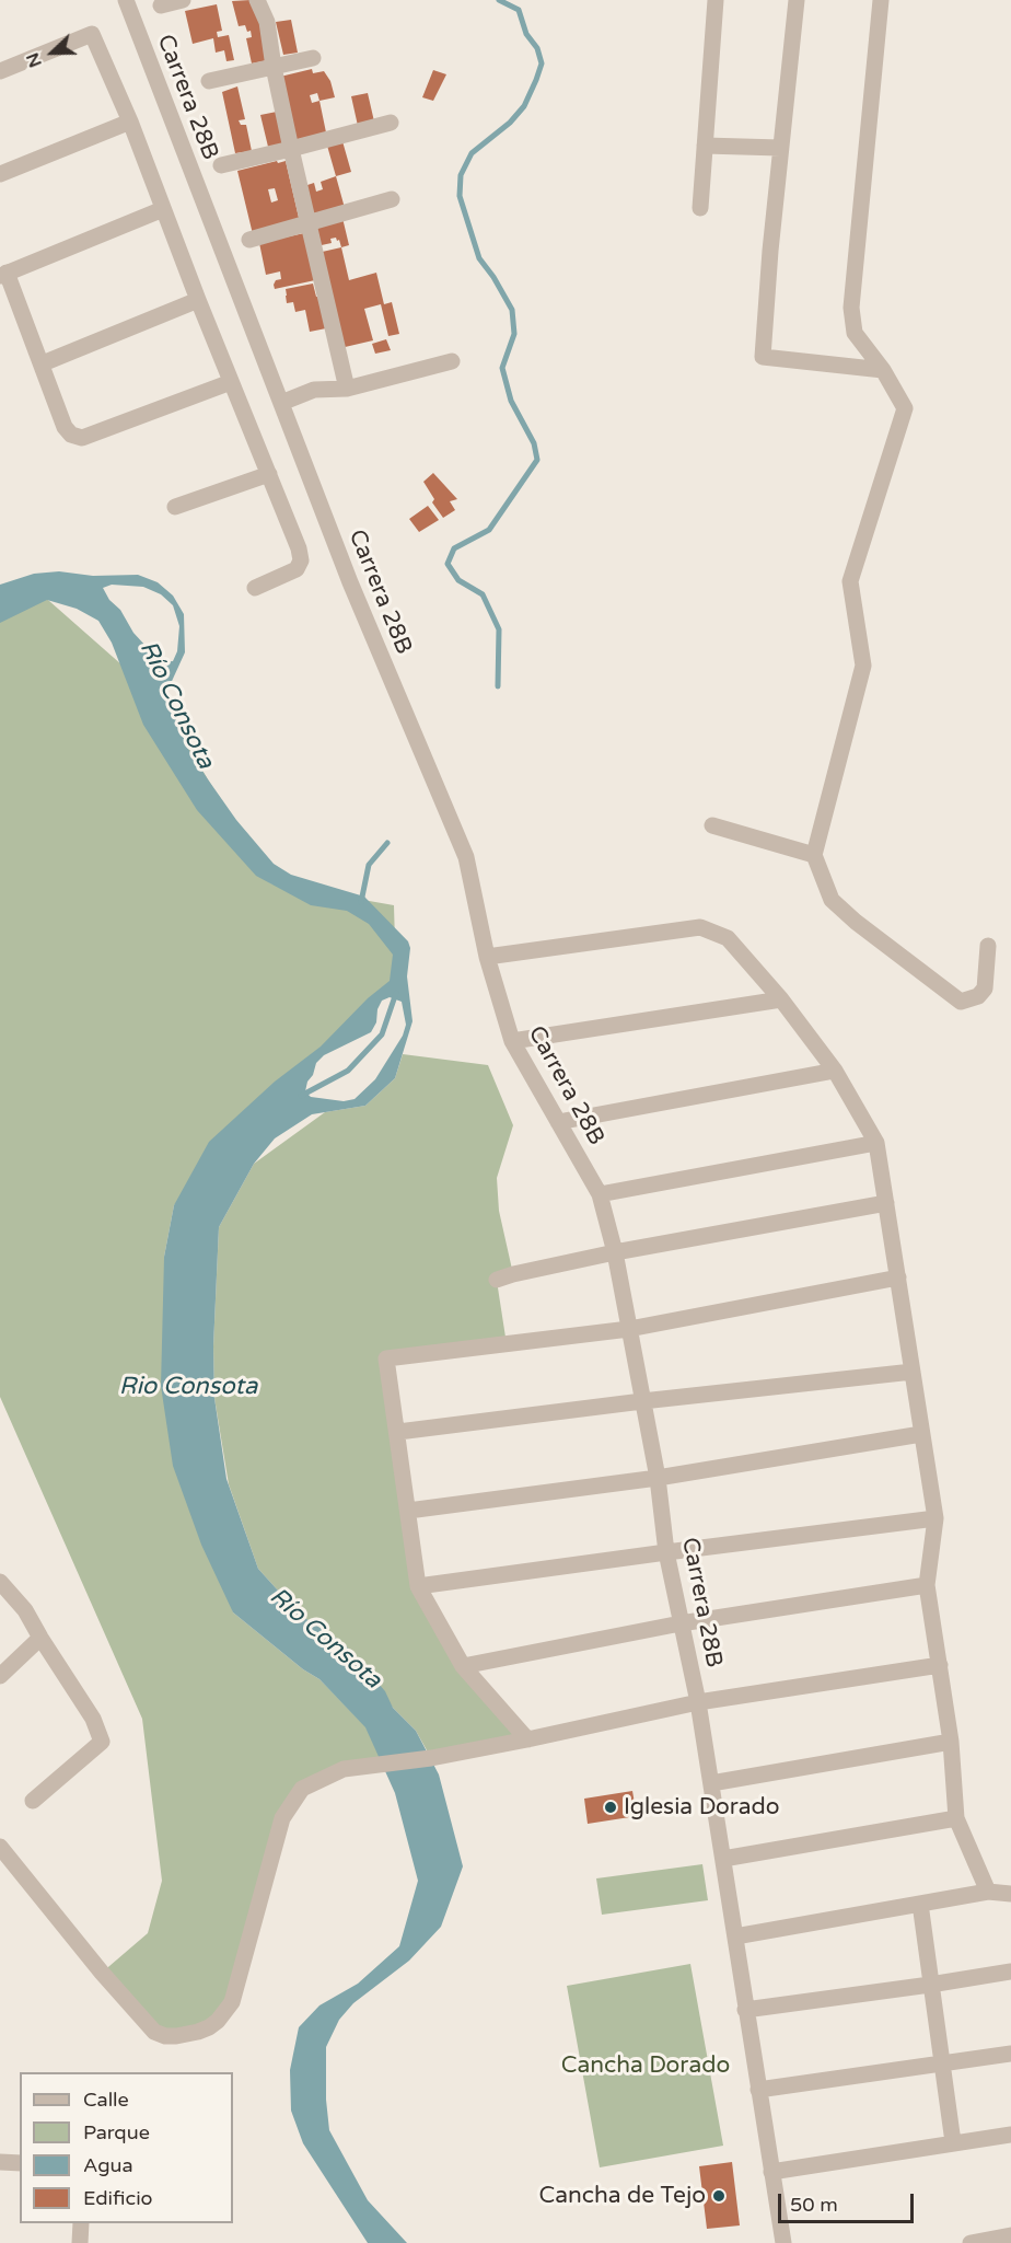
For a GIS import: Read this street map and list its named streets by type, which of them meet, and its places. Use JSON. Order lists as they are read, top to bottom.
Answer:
{
  "streets": {
    "street": ["Carrera 28B"]
  },
  "water": ["Río Consota", "Rio Consota"],
  "parks": ["Cancha Dorado"],
  "places": ["Iglesia Dorado", "Cancha de Tejo"],
  "legend": [
    "Calle",
    "Parque",
    "Agua",
    "Edificio"
  ],
  "scale_bar": "50 m",
  "north": "left"
}
